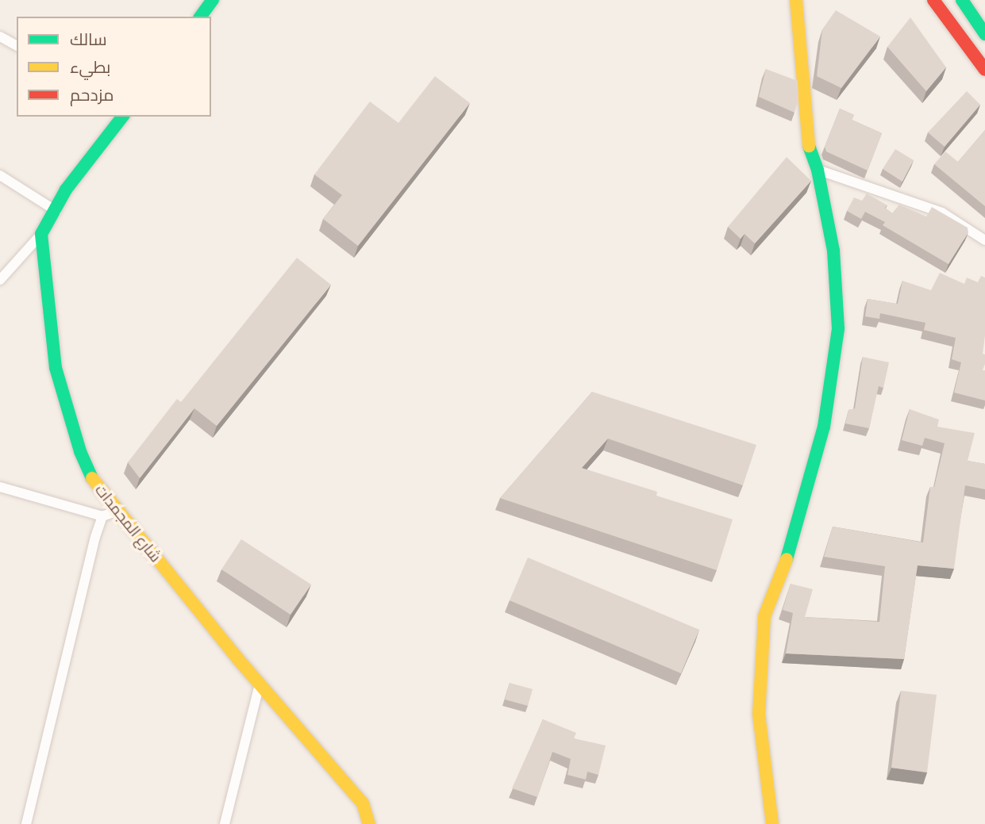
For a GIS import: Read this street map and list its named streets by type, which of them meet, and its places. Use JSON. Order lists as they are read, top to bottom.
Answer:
{
  "streets": {
    "main road": ["شارع المجمدات"]
  },
  "legend": ["سالك", "بطيء", "مزدحم"]
}
